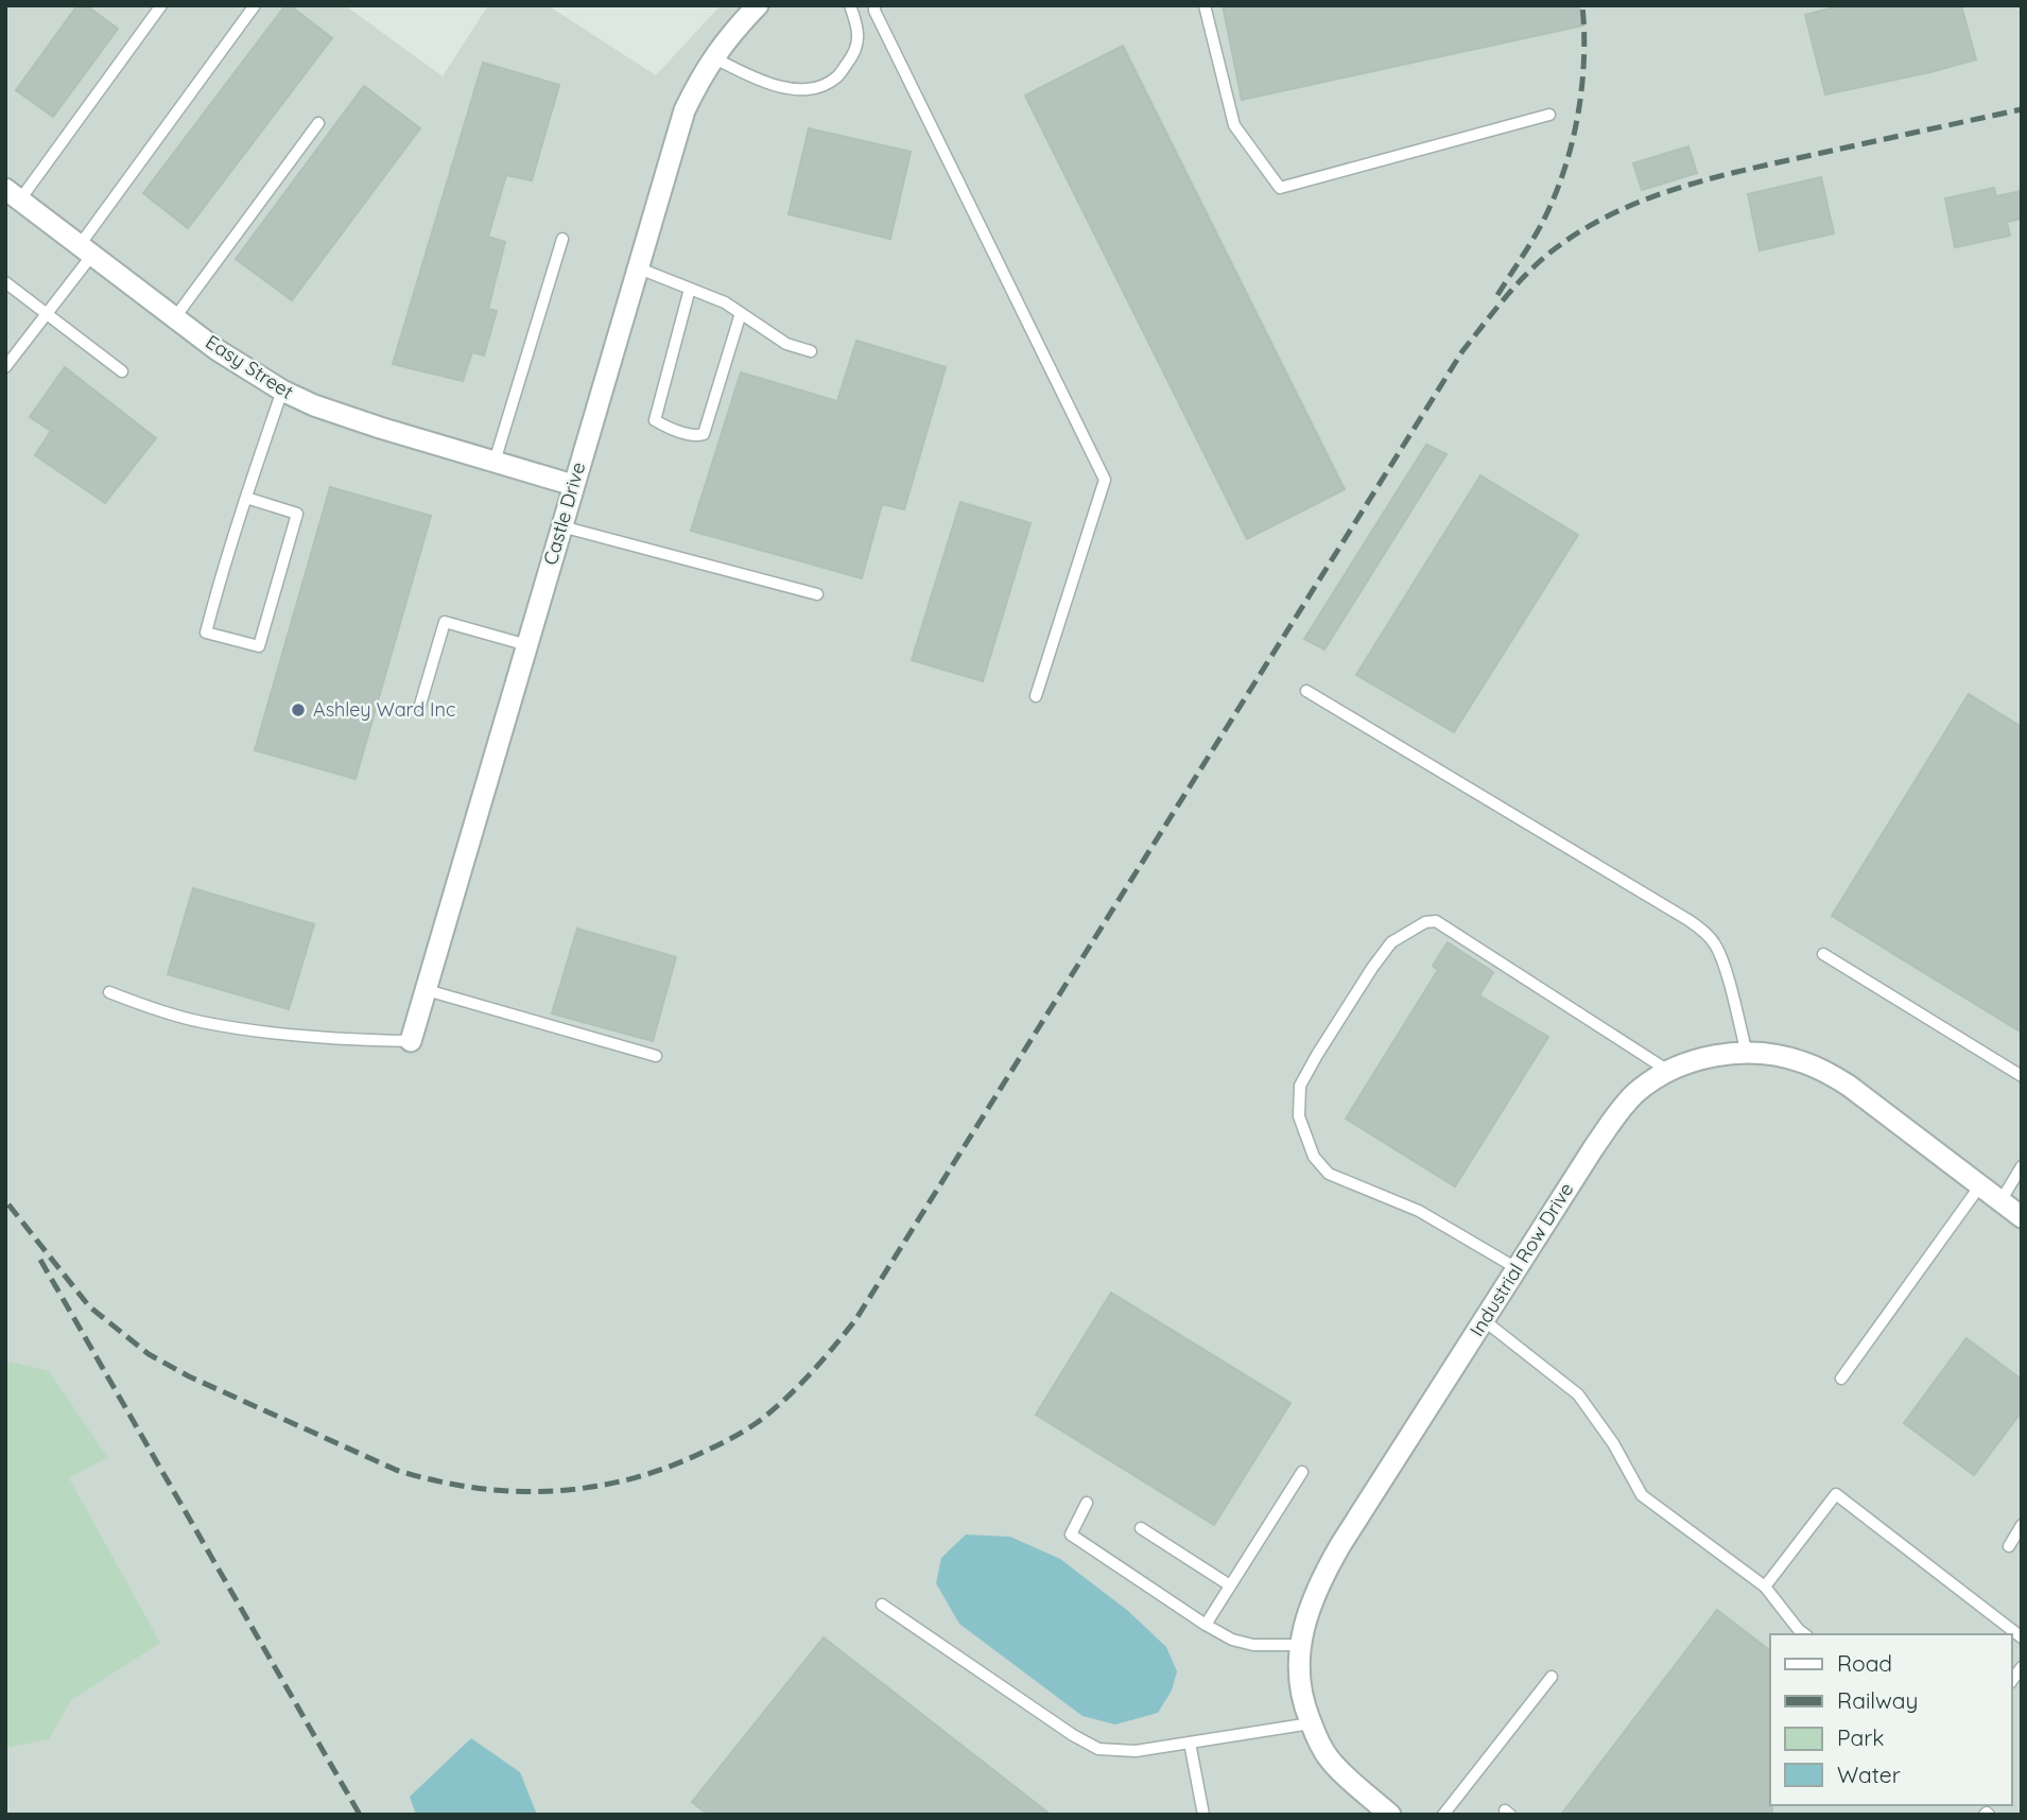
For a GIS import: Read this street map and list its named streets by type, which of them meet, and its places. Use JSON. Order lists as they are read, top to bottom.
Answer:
{
  "streets": {
    "street": ["Easy Street", "Castle Drive", "Industrial Row Drive"]
  },
  "crossings": [
    ["Easy Street", "Castle Drive"]
  ],
  "places": ["Ashley Ward Inc"],
  "legend": [
    "Road",
    "Railway",
    "Park",
    "Water"
  ]
}
